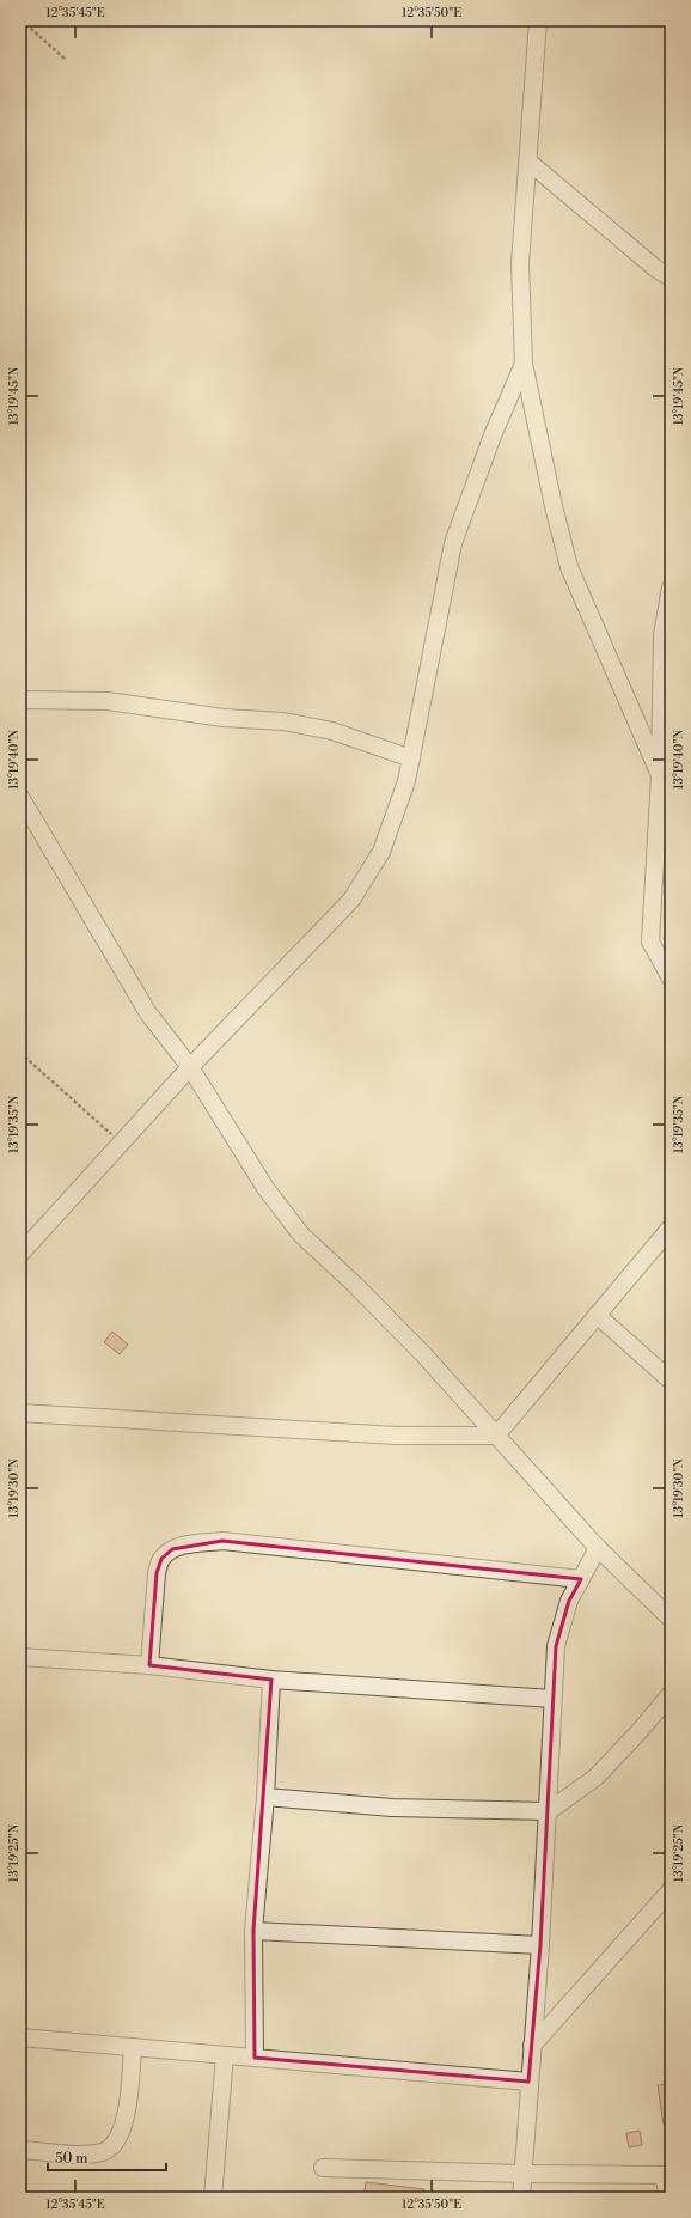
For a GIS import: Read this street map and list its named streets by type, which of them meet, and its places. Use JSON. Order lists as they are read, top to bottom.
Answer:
{
  "scale_bar": "50 m",
  "coordinates": [
    "12°35'45\"E",
    "12°35'50\"E",
    "13°19'45\"N",
    "13°19'40\"N",
    "13°19'35\"N",
    "13°19'30\"N",
    "13°19'25\"N"
  ]
}
